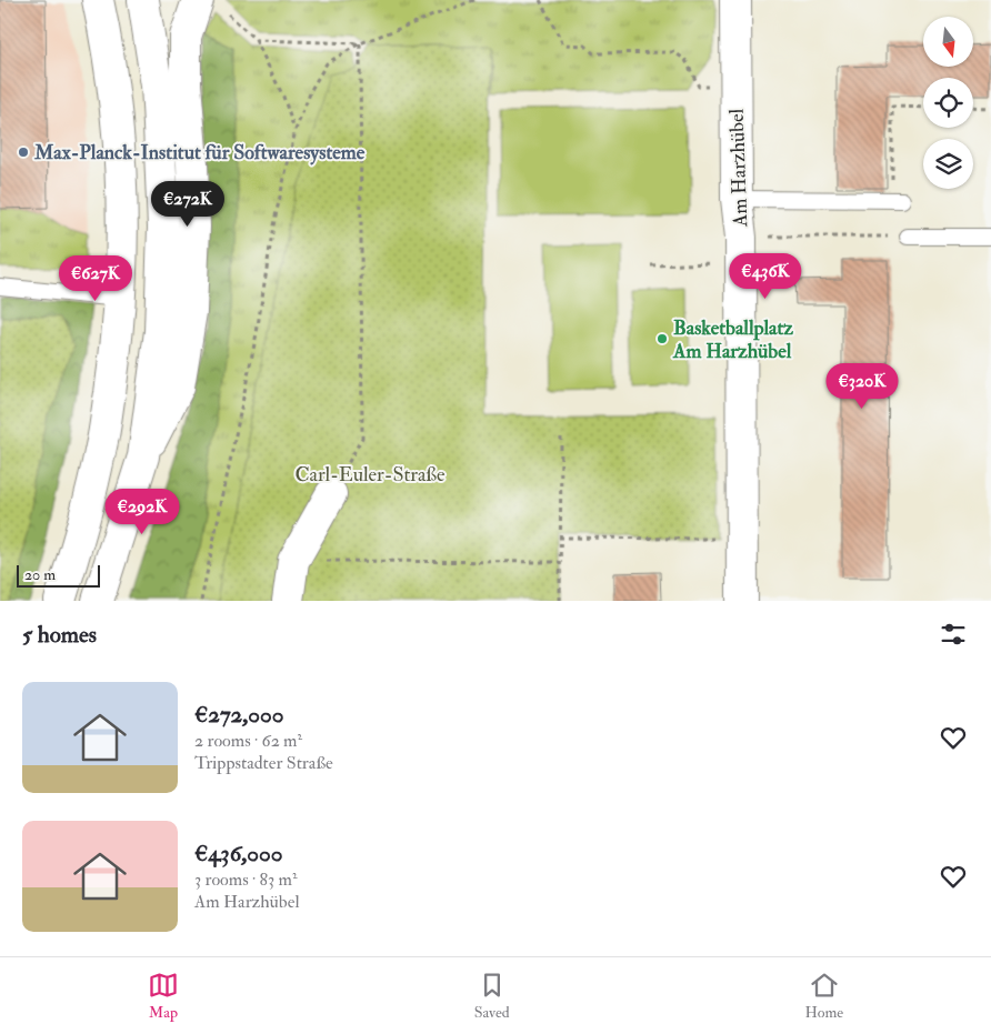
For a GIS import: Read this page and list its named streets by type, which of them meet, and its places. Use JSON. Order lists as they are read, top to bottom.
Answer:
{
  "streets": {
    "main road": ["Am Harzhübel"]
  },
  "parks": ["Carl-Euler-Straße"],
  "places": ["Max-Planck-Institut für Softwaresysteme", "Basketballplatz Am Harzhübel"],
  "scale_bar": "20 m",
  "north": "bottom",
  "page": {
    "price": [
      "€272K",
      "€436K",
      "€627K",
      "€320K",
      "€292K"
    ],
    "scale": "20 m",
    "heading": "5 homes",
    "list": [
      {
        "name": "€272,000",
        "note": "2 rooms · 62 m² · Trippstadter Straße"
      },
      {
        "name": "€436,000",
        "note": "3 rooms · 83 m² · Am Harzhübel"
      }
    ],
    "tabs": ["Map", "Saved", "Home"]
  }
}
